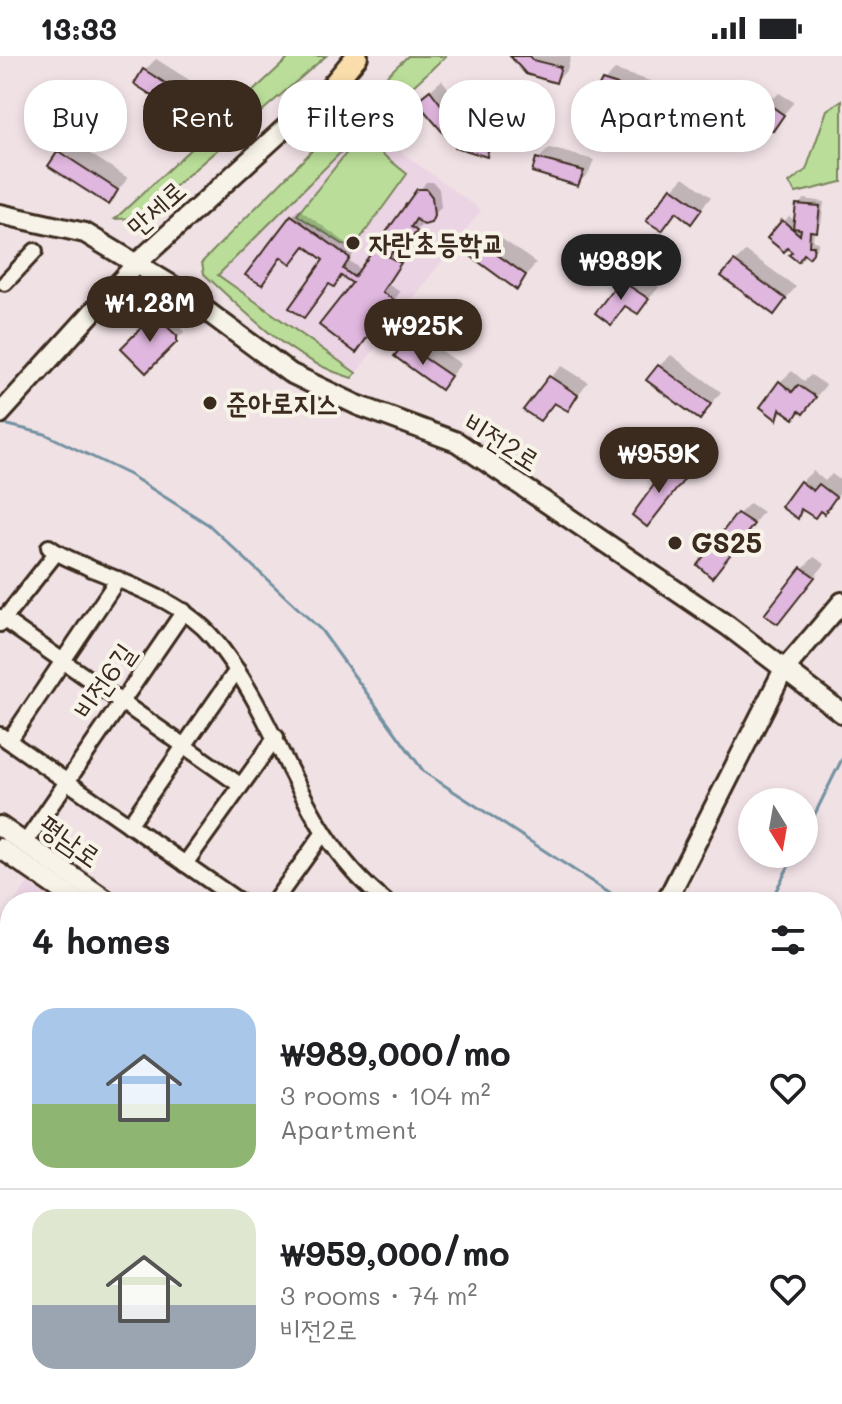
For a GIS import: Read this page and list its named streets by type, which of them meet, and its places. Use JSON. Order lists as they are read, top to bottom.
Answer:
{
  "streets": {
    "street": [
      "만세로",
      "비전2로",
      "비전6길",
      "평남로"
    ]
  },
  "crossings": [
    ["만세로", "비전2로"]
  ],
  "places": ["자란초등학교", "준아로지스", "GS25"],
  "north": "bottom",
  "page": {
    "status": "13:33",
    "chip": [
      "Buy",
      "Rent",
      "Filters",
      "New",
      "Apartment"
    ],
    "price": [
      "₩989K",
      "₩1.28M",
      "₩925K",
      "₩959K"
    ],
    "heading": "4 homes",
    "list": [
      {
        "name": "₩989,000/mo",
        "note": "3 rooms · 104 m² · Apartment"
      },
      {
        "name": "₩959,000/mo",
        "note": "3 rooms · 74 m² · 비전2로"
      }
    ]
  }
}
